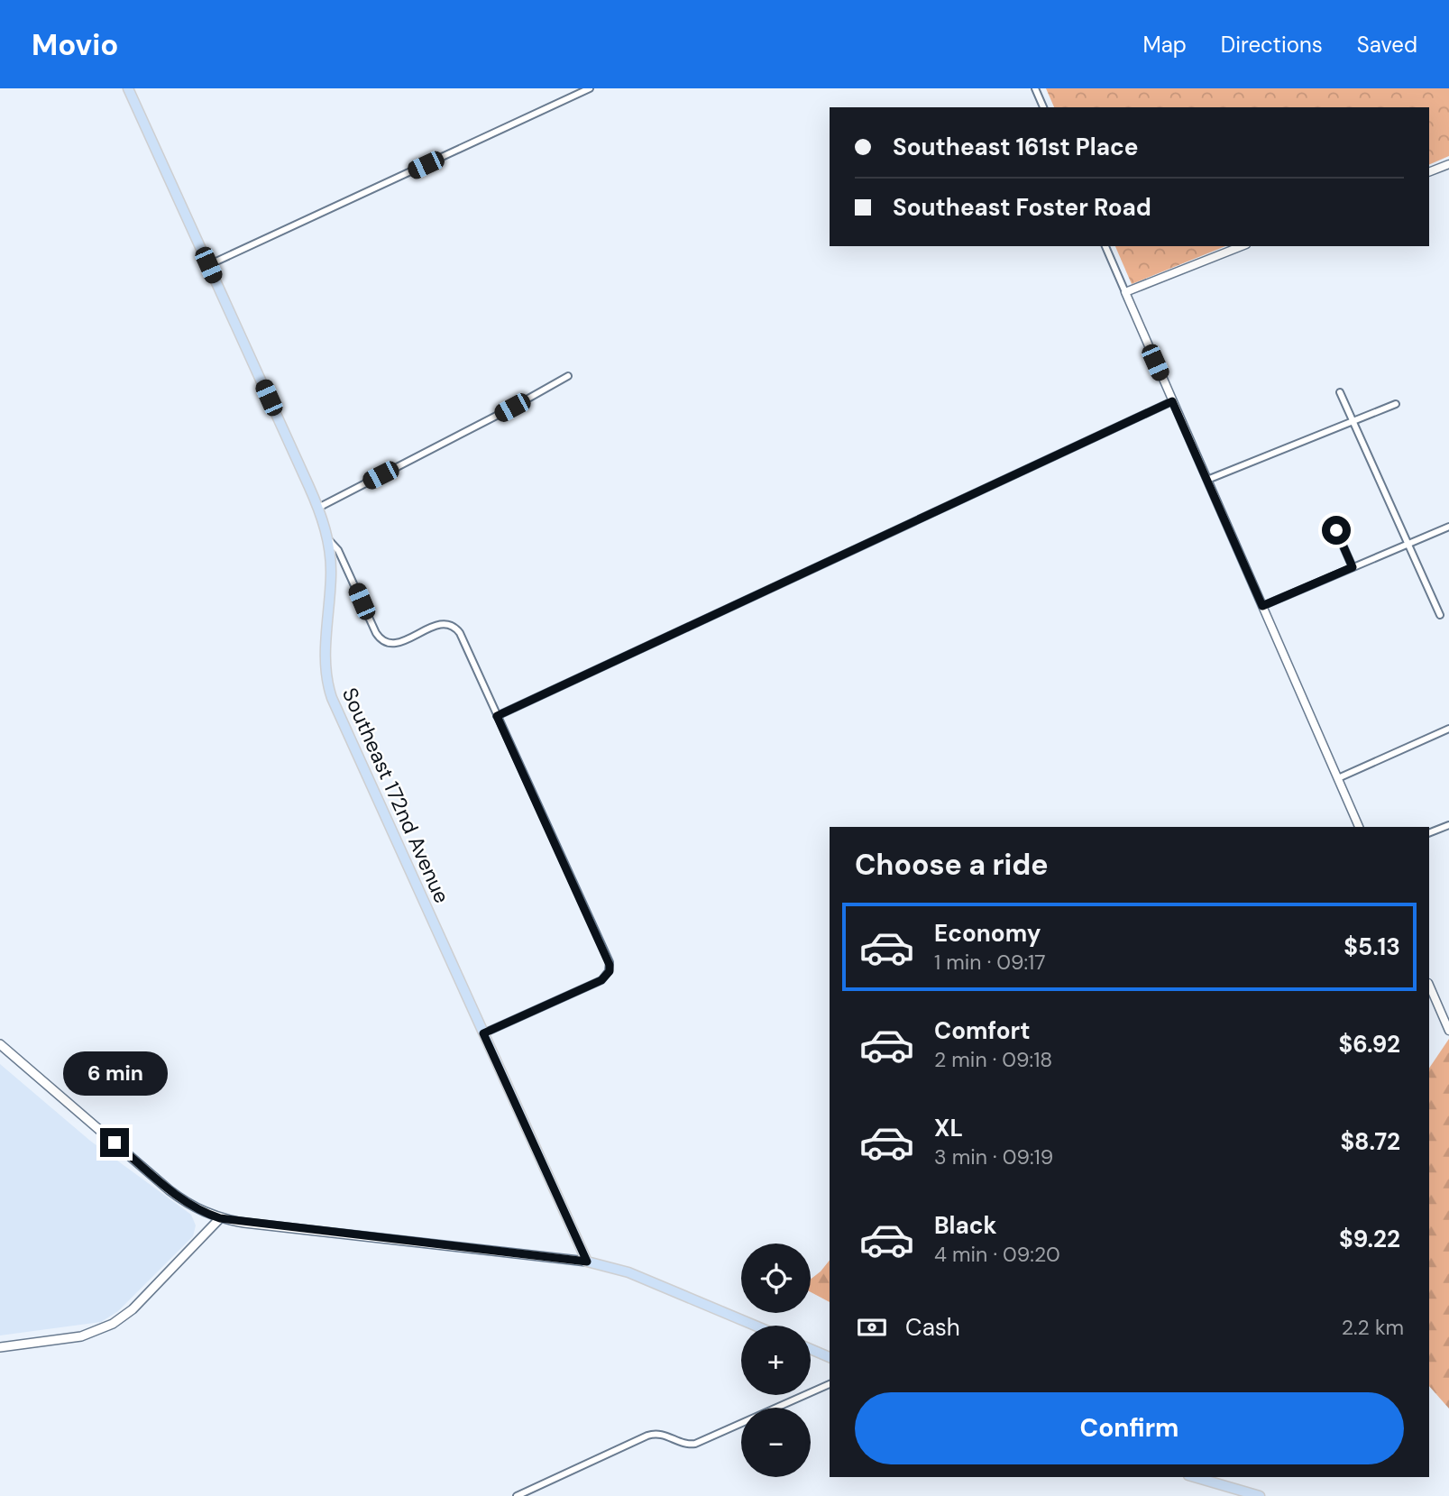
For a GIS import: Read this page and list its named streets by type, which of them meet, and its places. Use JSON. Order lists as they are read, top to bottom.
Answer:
{
  "streets": {
    "main road": ["Southeast 172nd Avenue"]
  },
  "page": {
    "header": "Movio",
    "nav": ["Map", "Directions", "Saved"],
    "banner": ["Southeast 161st Place", "Southeast Foster Road"],
    "heading": "Choose a ride",
    "list": [
      {
        "name": "Economy",
        "note": "1 min · 09:17",
        "value": "$5.13"
      },
      {
        "name": "Comfort",
        "note": "2 min · 09:18",
        "value": "$6.92"
      },
      {
        "name": "XL",
        "note": "3 min · 09:19",
        "value": "$8.72"
      },
      {
        "name": "Black",
        "note": "4 min · 09:20",
        "value": "$9.22"
      }
    ],
    "bubble": "6 min",
    "map_buttons": ["+", "−"],
    "pay": ["Cash", "2.2 km"],
    "buttons": "Confirm"
  }
}
